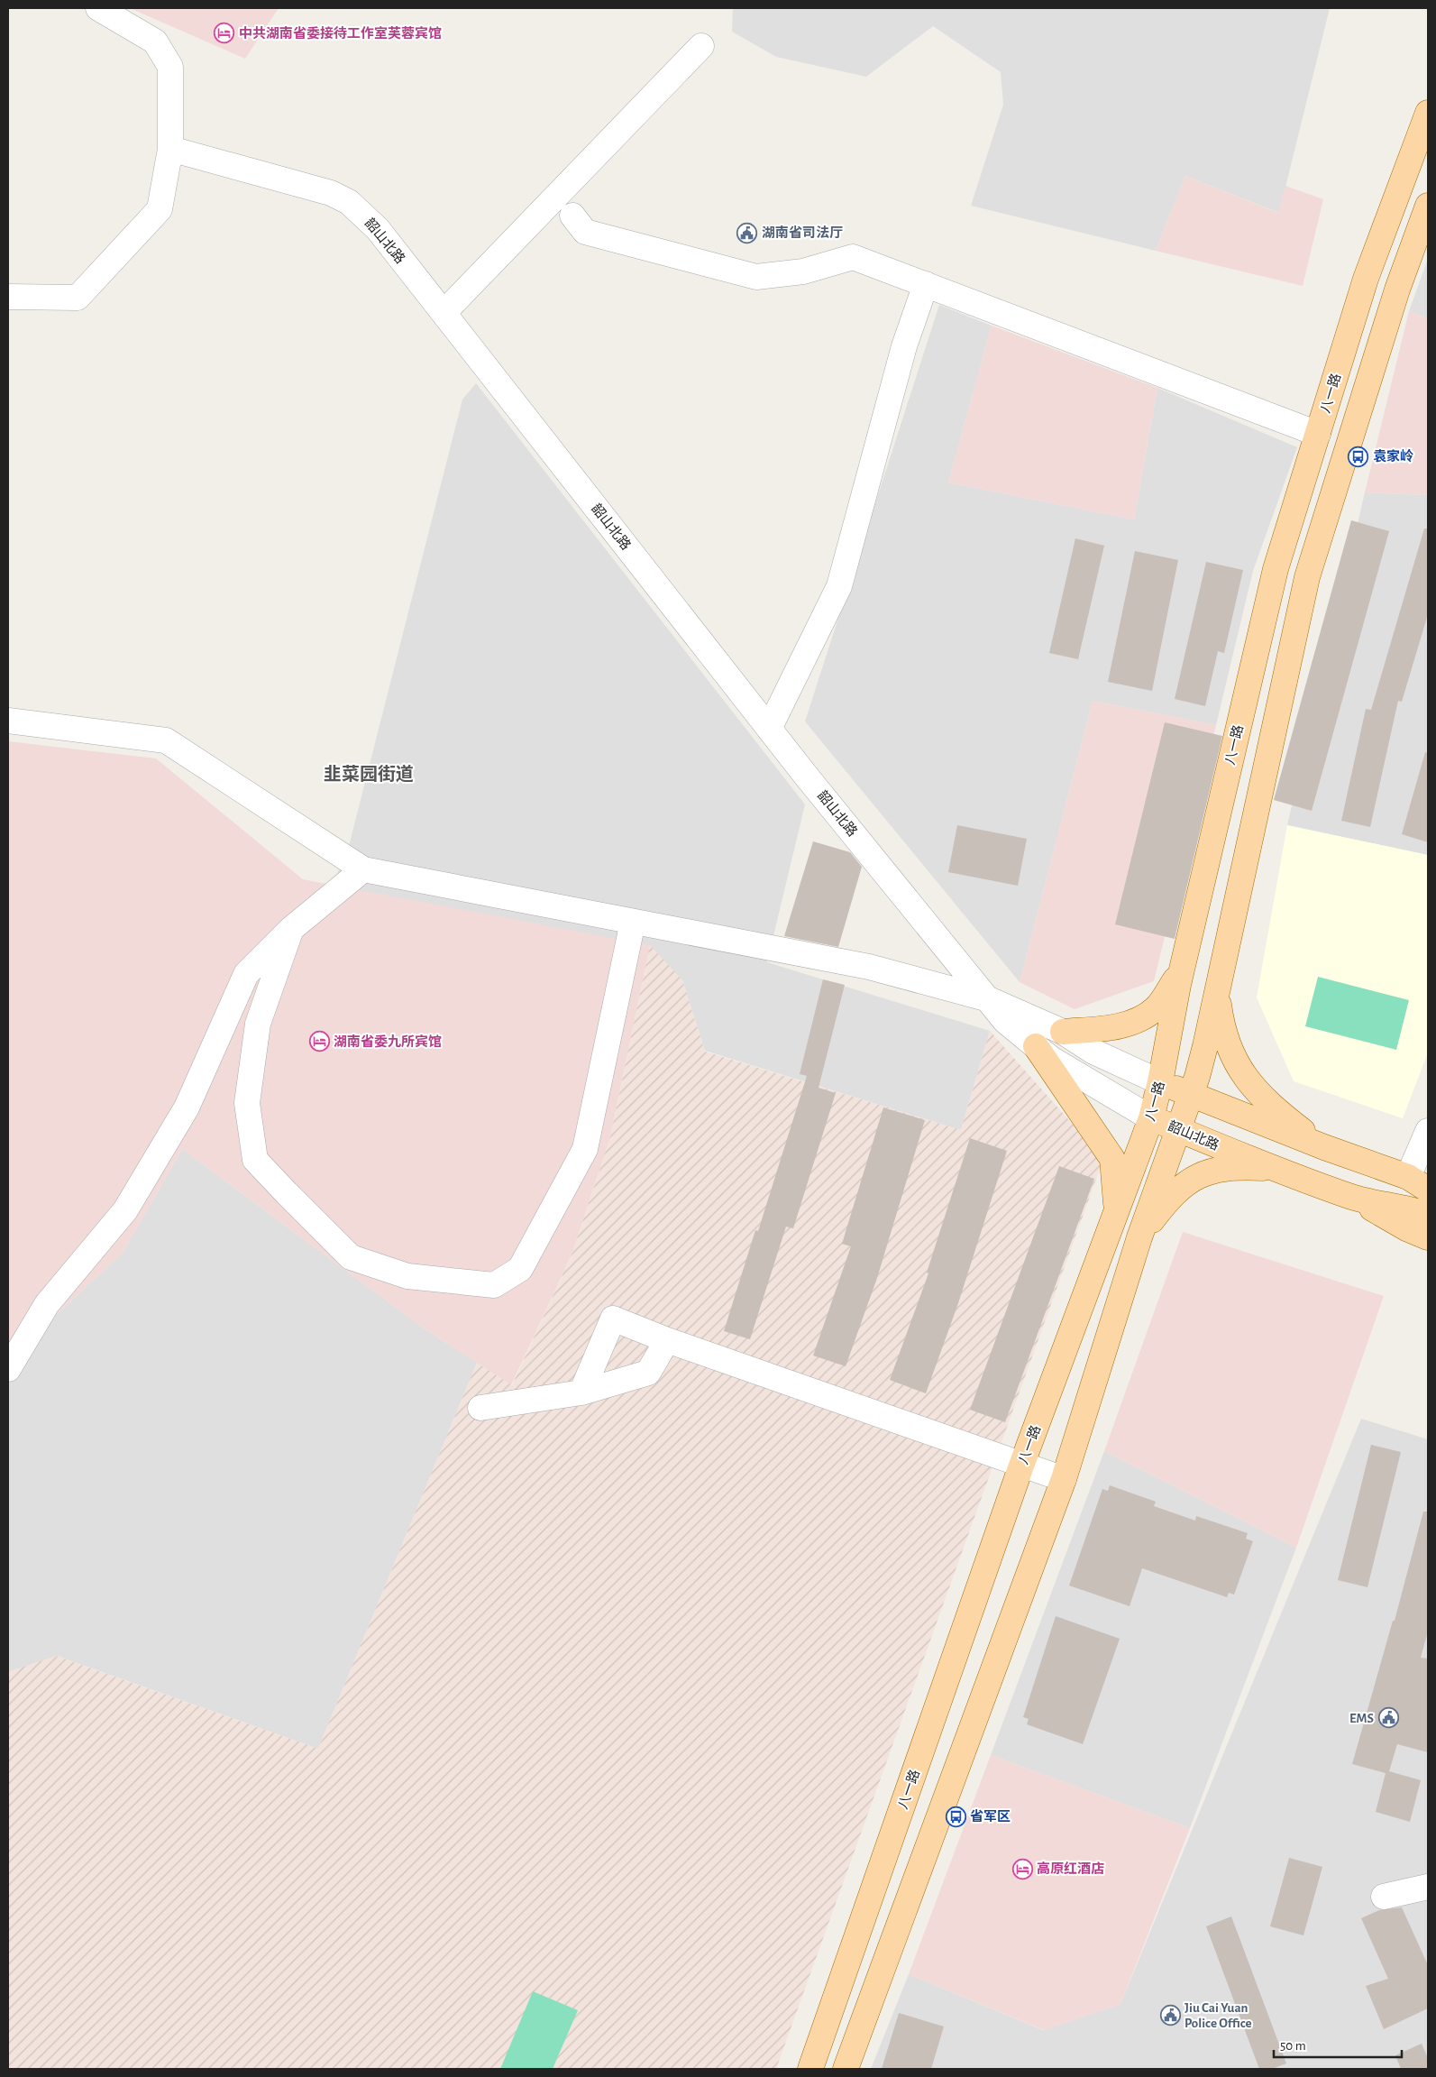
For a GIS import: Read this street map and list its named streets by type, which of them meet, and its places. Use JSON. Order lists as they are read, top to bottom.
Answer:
{
  "streets": {
    "main road": ["韶山北路", "八一路"]
  },
  "crossings": [
    ["韶山北路", "八一路"]
  ],
  "districts": ["韭菜园街道"],
  "places": {
    "hotel": ["中共湖南省委接待工作室芙蓉宾馆", "湖南省委九所宾馆", "高原红酒店"],
    "public building": ["湖南省司法厅", "EMS", "Jiu Cai Yuan Police Office"],
    "bus stop": ["袁家岭", "省军区"]
  },
  "scale_bar": "50 m"
}
